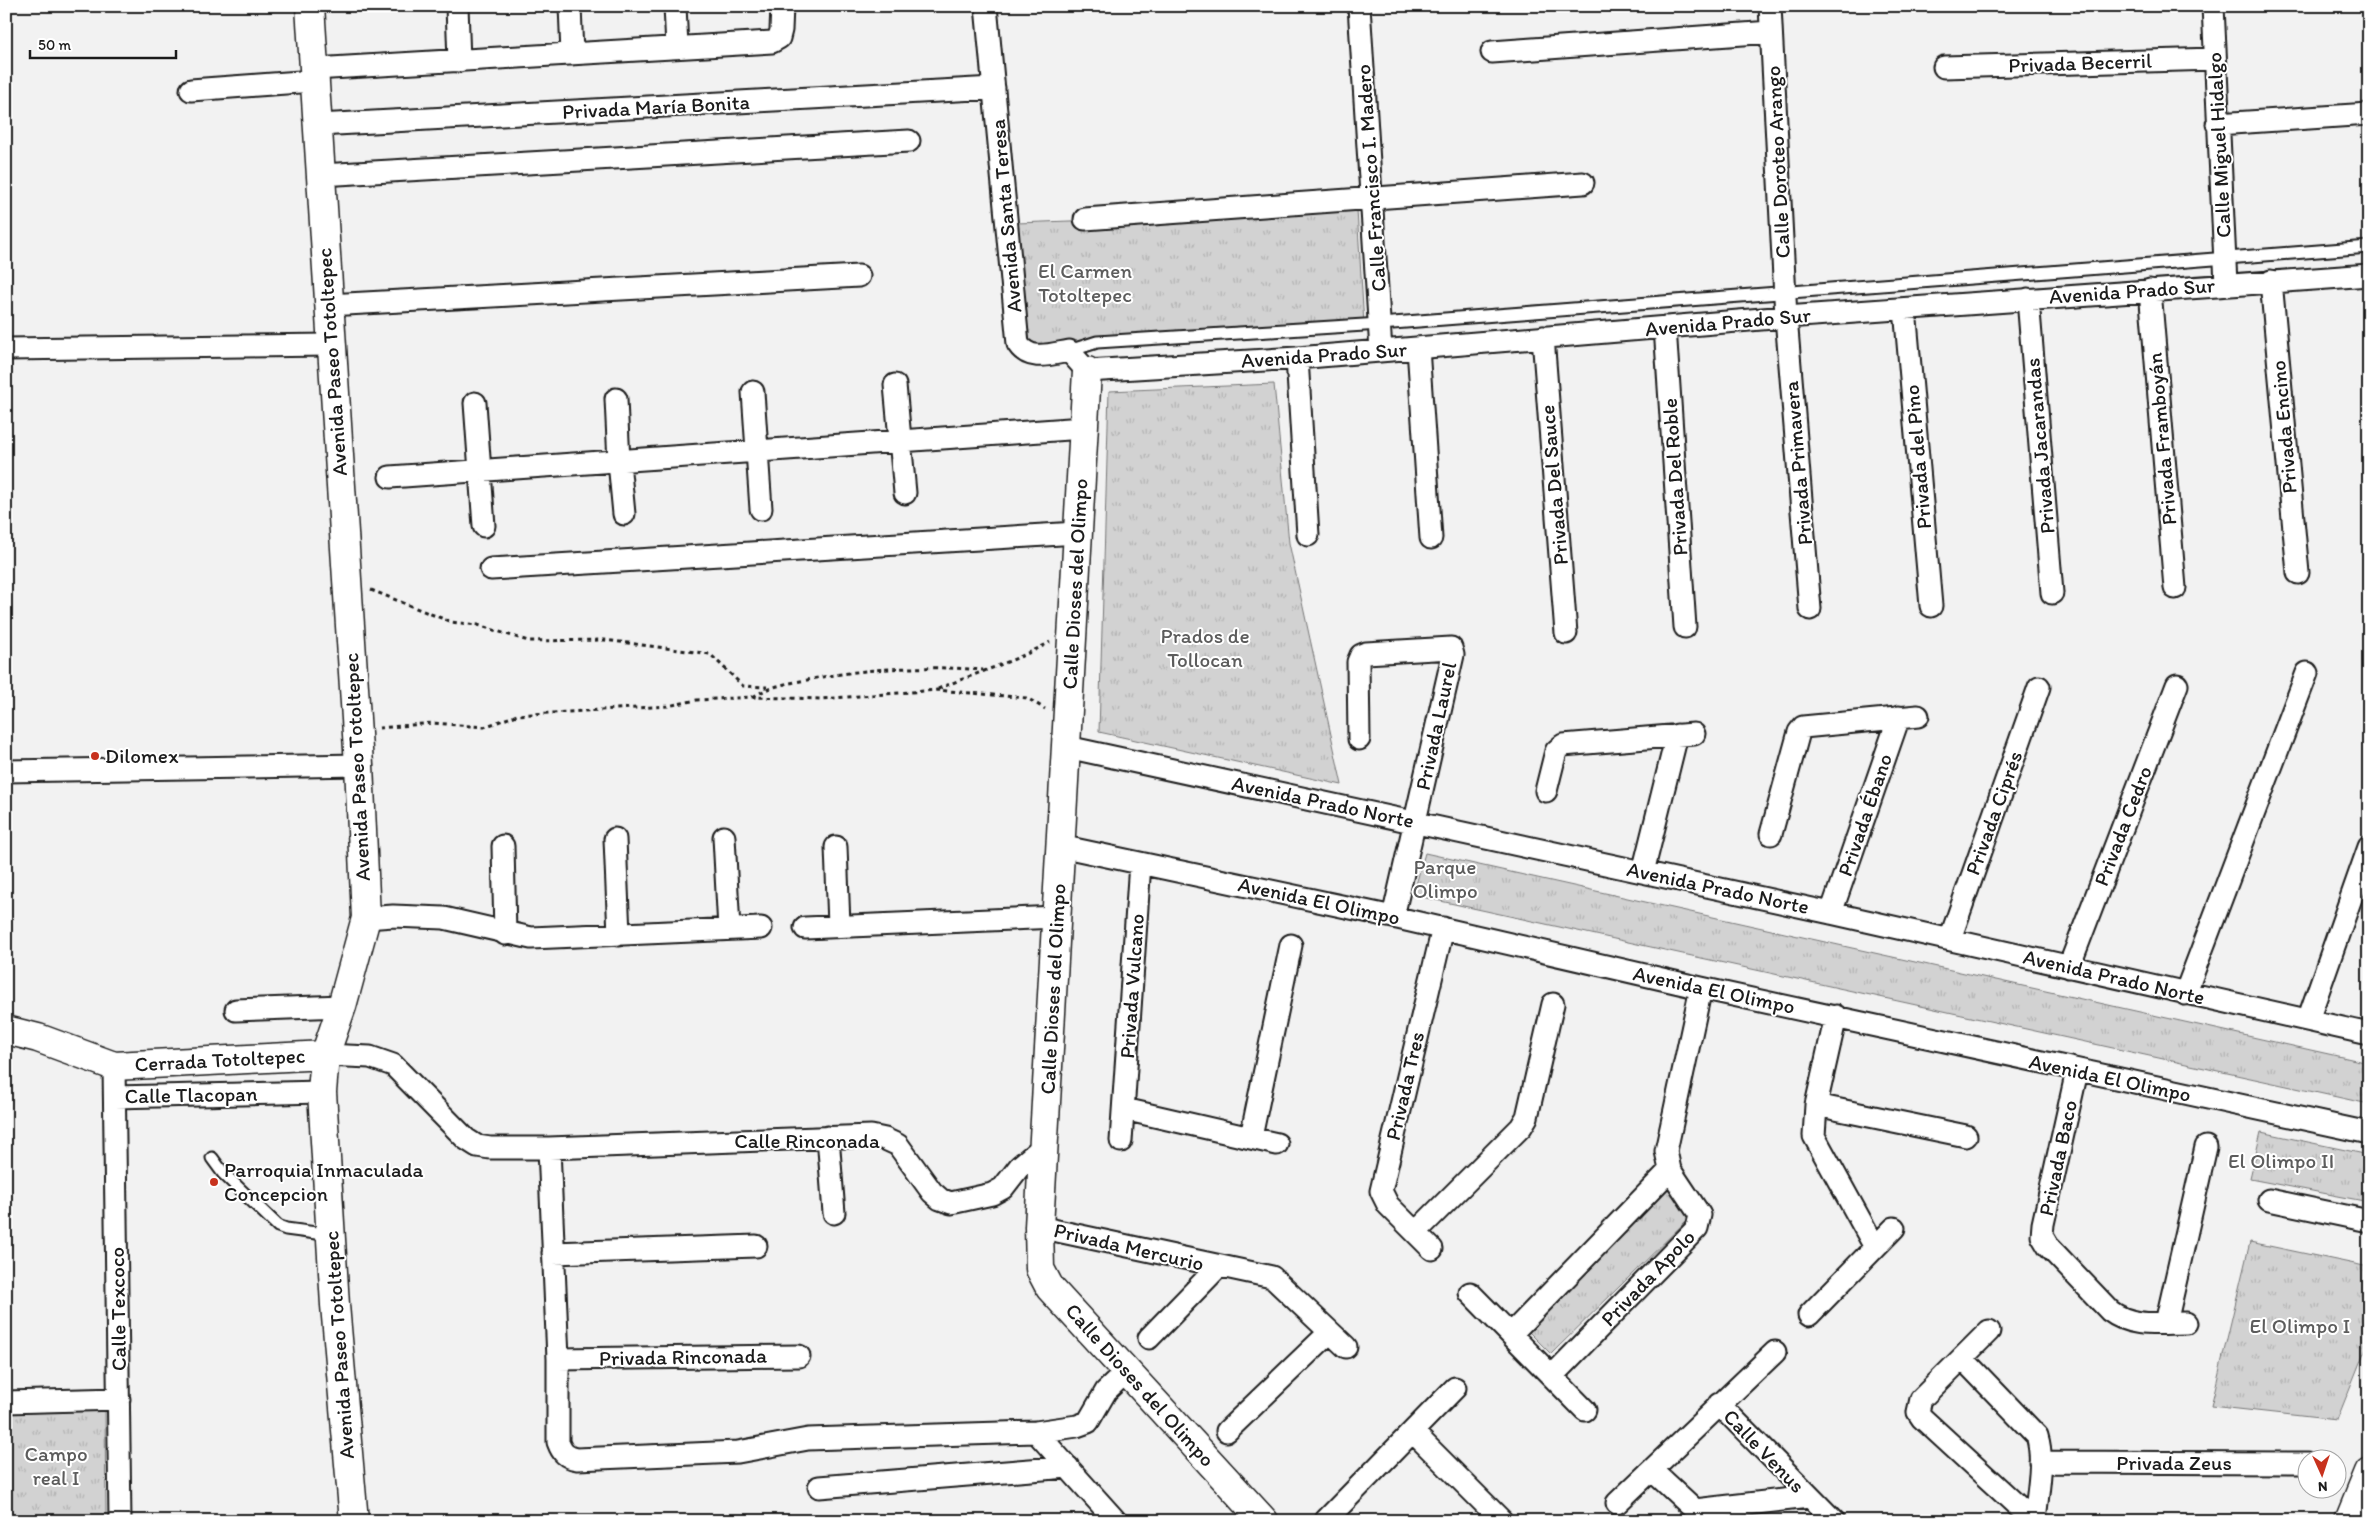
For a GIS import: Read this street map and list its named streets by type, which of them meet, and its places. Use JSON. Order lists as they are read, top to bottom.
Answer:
{
  "streets": {
    "main road": [
      "Avenida Paseo Totoltepec",
      "Calle Dioses del Olimpo",
      "Cerrada Totoltepec",
      "Calle Tlacopan"
    ],
    "street": [
      "Privada Becerril",
      "Privada María Bonita",
      "Calle Miguel Hidalgo",
      "Calle Doroteo Arango",
      "Calle Francisco I. Madero",
      "Avenida Santa Teresa",
      "Avenida Prado Sur",
      "Privada Encino",
      "Privada Framboyán",
      "Privada Jacarandas",
      "Privada del Pino",
      "Privada Primavera",
      "Privada Del Roble",
      "Privada Del Sauce",
      "Privada Laurel",
      "Avenida Prado Norte",
      "Privada Ciprés",
      "Privada Ébano",
      "Privada Cedro",
      "Avenida El Olimpo",
      "Privada Vulcano",
      "Privada Tres",
      "Calle Rinconada",
      "Privada Baco",
      "Privada Mercurio",
      "Privada Apolo",
      "Calle Texcoco",
      "Privada Rinconada",
      "Calle Venus",
      "Privada Zeus"
    ]
  },
  "crossings": [
    ["Privada Becerril", "Calle Miguel Hidalgo"],
    ["Privada María Bonita", "Avenida Santa Teresa"],
    ["Privada María Bonita", "Avenida Paseo Totoltepec"],
    ["Calle Miguel Hidalgo", "Avenida Prado Sur"],
    ["Calle Doroteo Arango", "Avenida Prado Sur"],
    ["Calle Doroteo Arango", "Privada Primavera"],
    ["Calle Francisco I. Madero", "Avenida Prado Sur"],
    ["Avenida Prado Sur", "Privada Encino"],
    ["Avenida Prado Sur", "Privada Framboyán"],
    ["Avenida Prado Sur", "Privada Jacarandas"],
    ["Avenida Prado Sur", "Privada del Pino"],
    ["Avenida Prado Sur", "Privada Primavera"],
    ["Avenida Prado Sur", "Privada Del Roble"],
    ["Avenida Prado Sur", "Privada Del Sauce"],
    ["Avenida Prado Sur", "Calle Dioses del Olimpo"],
    ["Avenida Paseo Totoltepec", "Cerrada Totoltepec"],
    ["Avenida Paseo Totoltepec", "Calle Tlacopan"],
    ["Avenida Paseo Totoltepec", "Calle Rinconada"],
    ["Calle Dioses del Olimpo", "Avenida Prado Norte"],
    ["Calle Dioses del Olimpo", "Avenida El Olimpo"],
    ["Calle Dioses del Olimpo", "Calle Rinconada"],
    ["Calle Dioses del Olimpo", "Privada Mercurio"],
    ["Privada Laurel", "Avenida Prado Norte"],
    ["Privada Laurel", "Avenida El Olimpo"],
    ["Avenida Prado Norte", "Privada Ciprés"],
    ["Avenida Prado Norte", "Privada Ébano"],
    ["Avenida Prado Norte", "Privada Cedro"],
    ["Avenida El Olimpo", "Privada Vulcano"],
    ["Avenida El Olimpo", "Privada Tres"],
    ["Avenida El Olimpo", "Privada Baco"],
    ["Avenida El Olimpo", "Privada Apolo"],
    ["Cerrada Totoltepec", "Calle Tlacopan"],
    ["Cerrada Totoltepec", "Calle Rinconada"],
    ["Calle Tlacopan", "Calle Texcoco"]
  ],
  "parks": [
    "El Carmen Totoltepec",
    "Prados de Tollocan",
    "Parque Olimpo",
    "El Olimpo II",
    "El Olimpo I",
    "Campo real I"
  ],
  "places": ["Dilomex", "Parroquia Inmaculada Concepcion"],
  "scale_bar": "50 m",
  "north": "bottom"
}
